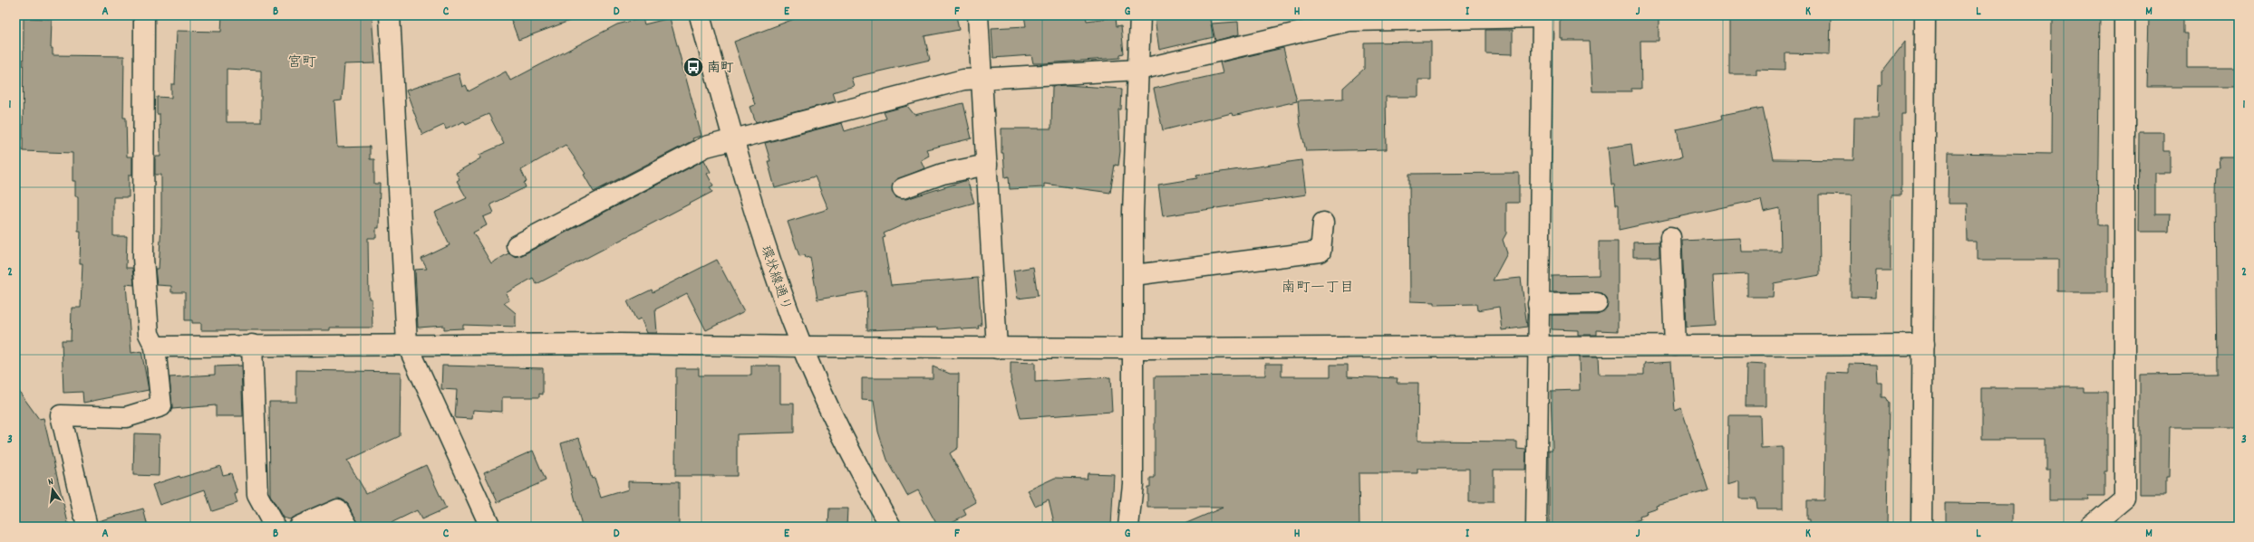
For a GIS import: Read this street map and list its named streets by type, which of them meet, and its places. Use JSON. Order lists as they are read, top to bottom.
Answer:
{
  "streets": {
    "street": ["環状線通り"]
  },
  "districts": ["宮町", "南町一丁目"],
  "places": {
    "bus stop": ["南町"]
  },
  "north": "top",
  "grid": {
    "columns": [
      "A",
      "B",
      "C",
      "D",
      "E",
      "F",
      "G",
      "H",
      "I",
      "J",
      "K",
      "L",
      "M"
    ],
    "rows": ["1", "2", "3"]
  }
}
